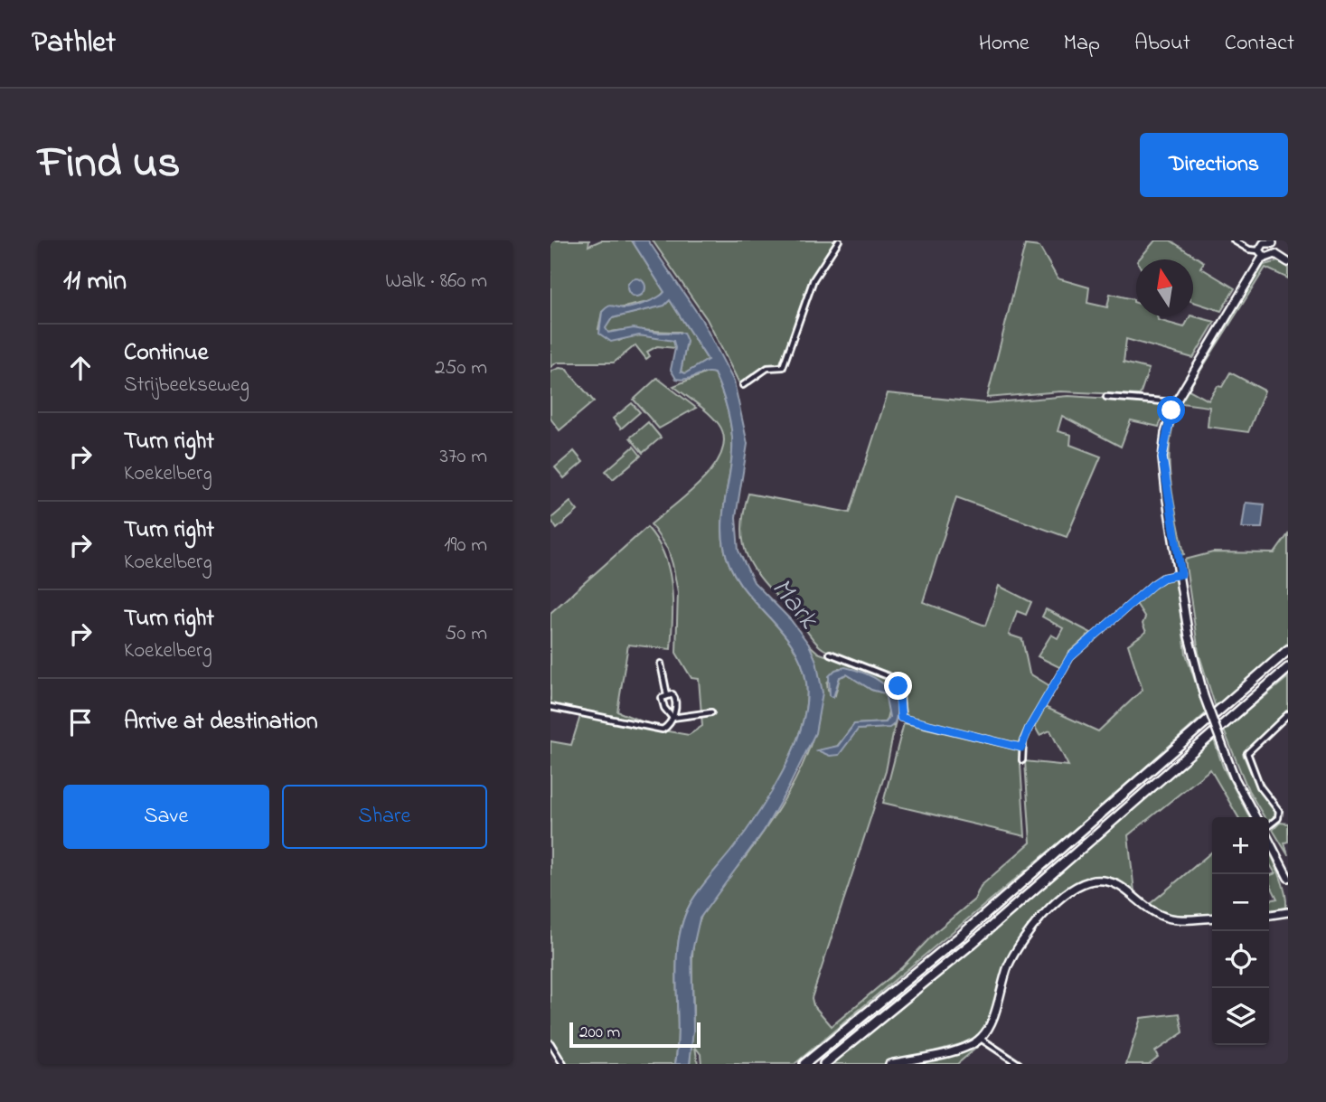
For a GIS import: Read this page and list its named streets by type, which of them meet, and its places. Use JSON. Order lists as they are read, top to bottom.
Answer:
{
  "water": ["Mark"],
  "scale_bar": "200 m",
  "north": "top",
  "page": {
    "header": "Pathlet",
    "nav": [
      "Home",
      "Map",
      "About",
      "Contact"
    ],
    "title": "Find us",
    "buttons": [
      "Directions",
      ["Save", "Share"]
    ],
    "heading": ["11 min", "Walk · 860 m"],
    "list": [
      ["Continue", "Strijbeekseweg", "250 m"],
      ["Turn right", "Koekelberg", "370 m"],
      ["Turn right", "Koekelberg", "190 m"],
      ["Turn right", "Koekelberg", "50 m"],
      "Arrive at destination"
    ],
    "map_buttons": ["+", "−"],
    "scale": "200 m"
  }
}
